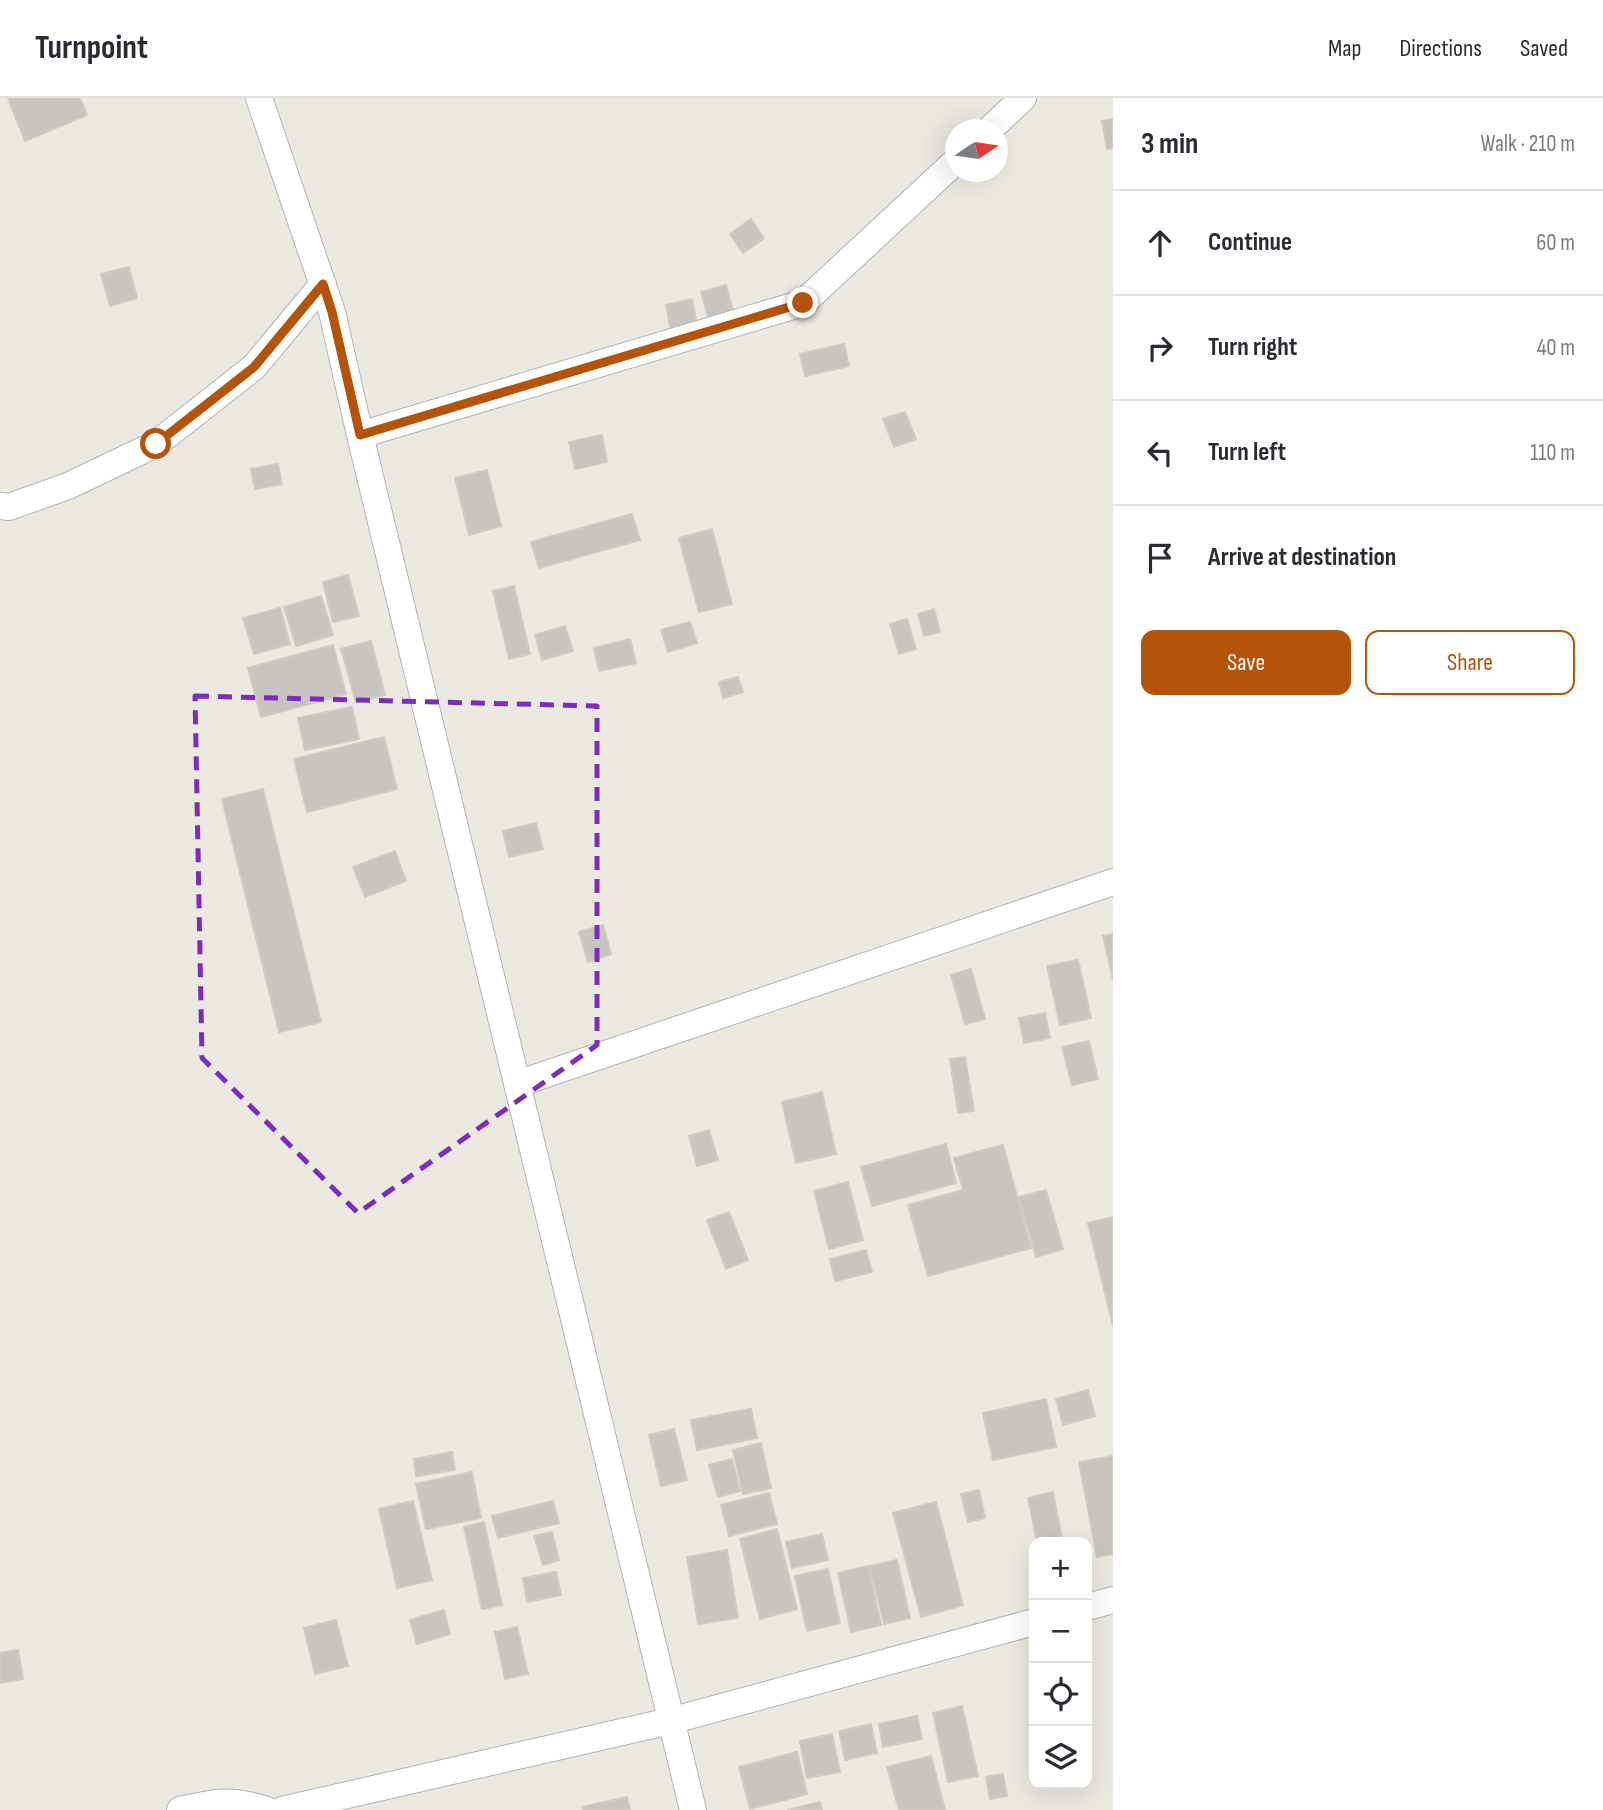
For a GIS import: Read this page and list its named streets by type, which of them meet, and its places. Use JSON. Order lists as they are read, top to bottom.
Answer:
{
  "north": "right",
  "page": {
    "header": "Turnpoint",
    "nav": ["Map", "Directions", "Saved"],
    "heading": ["3 min", "Walk · 210 m"],
    "list": [
      ["Continue", "60 m"],
      ["Turn right", "40 m"],
      ["Turn left", "110 m"],
      "Arrive at destination"
    ],
    "buttons": ["Save", "Share"],
    "map_buttons": ["+", "−"]
  }
}
